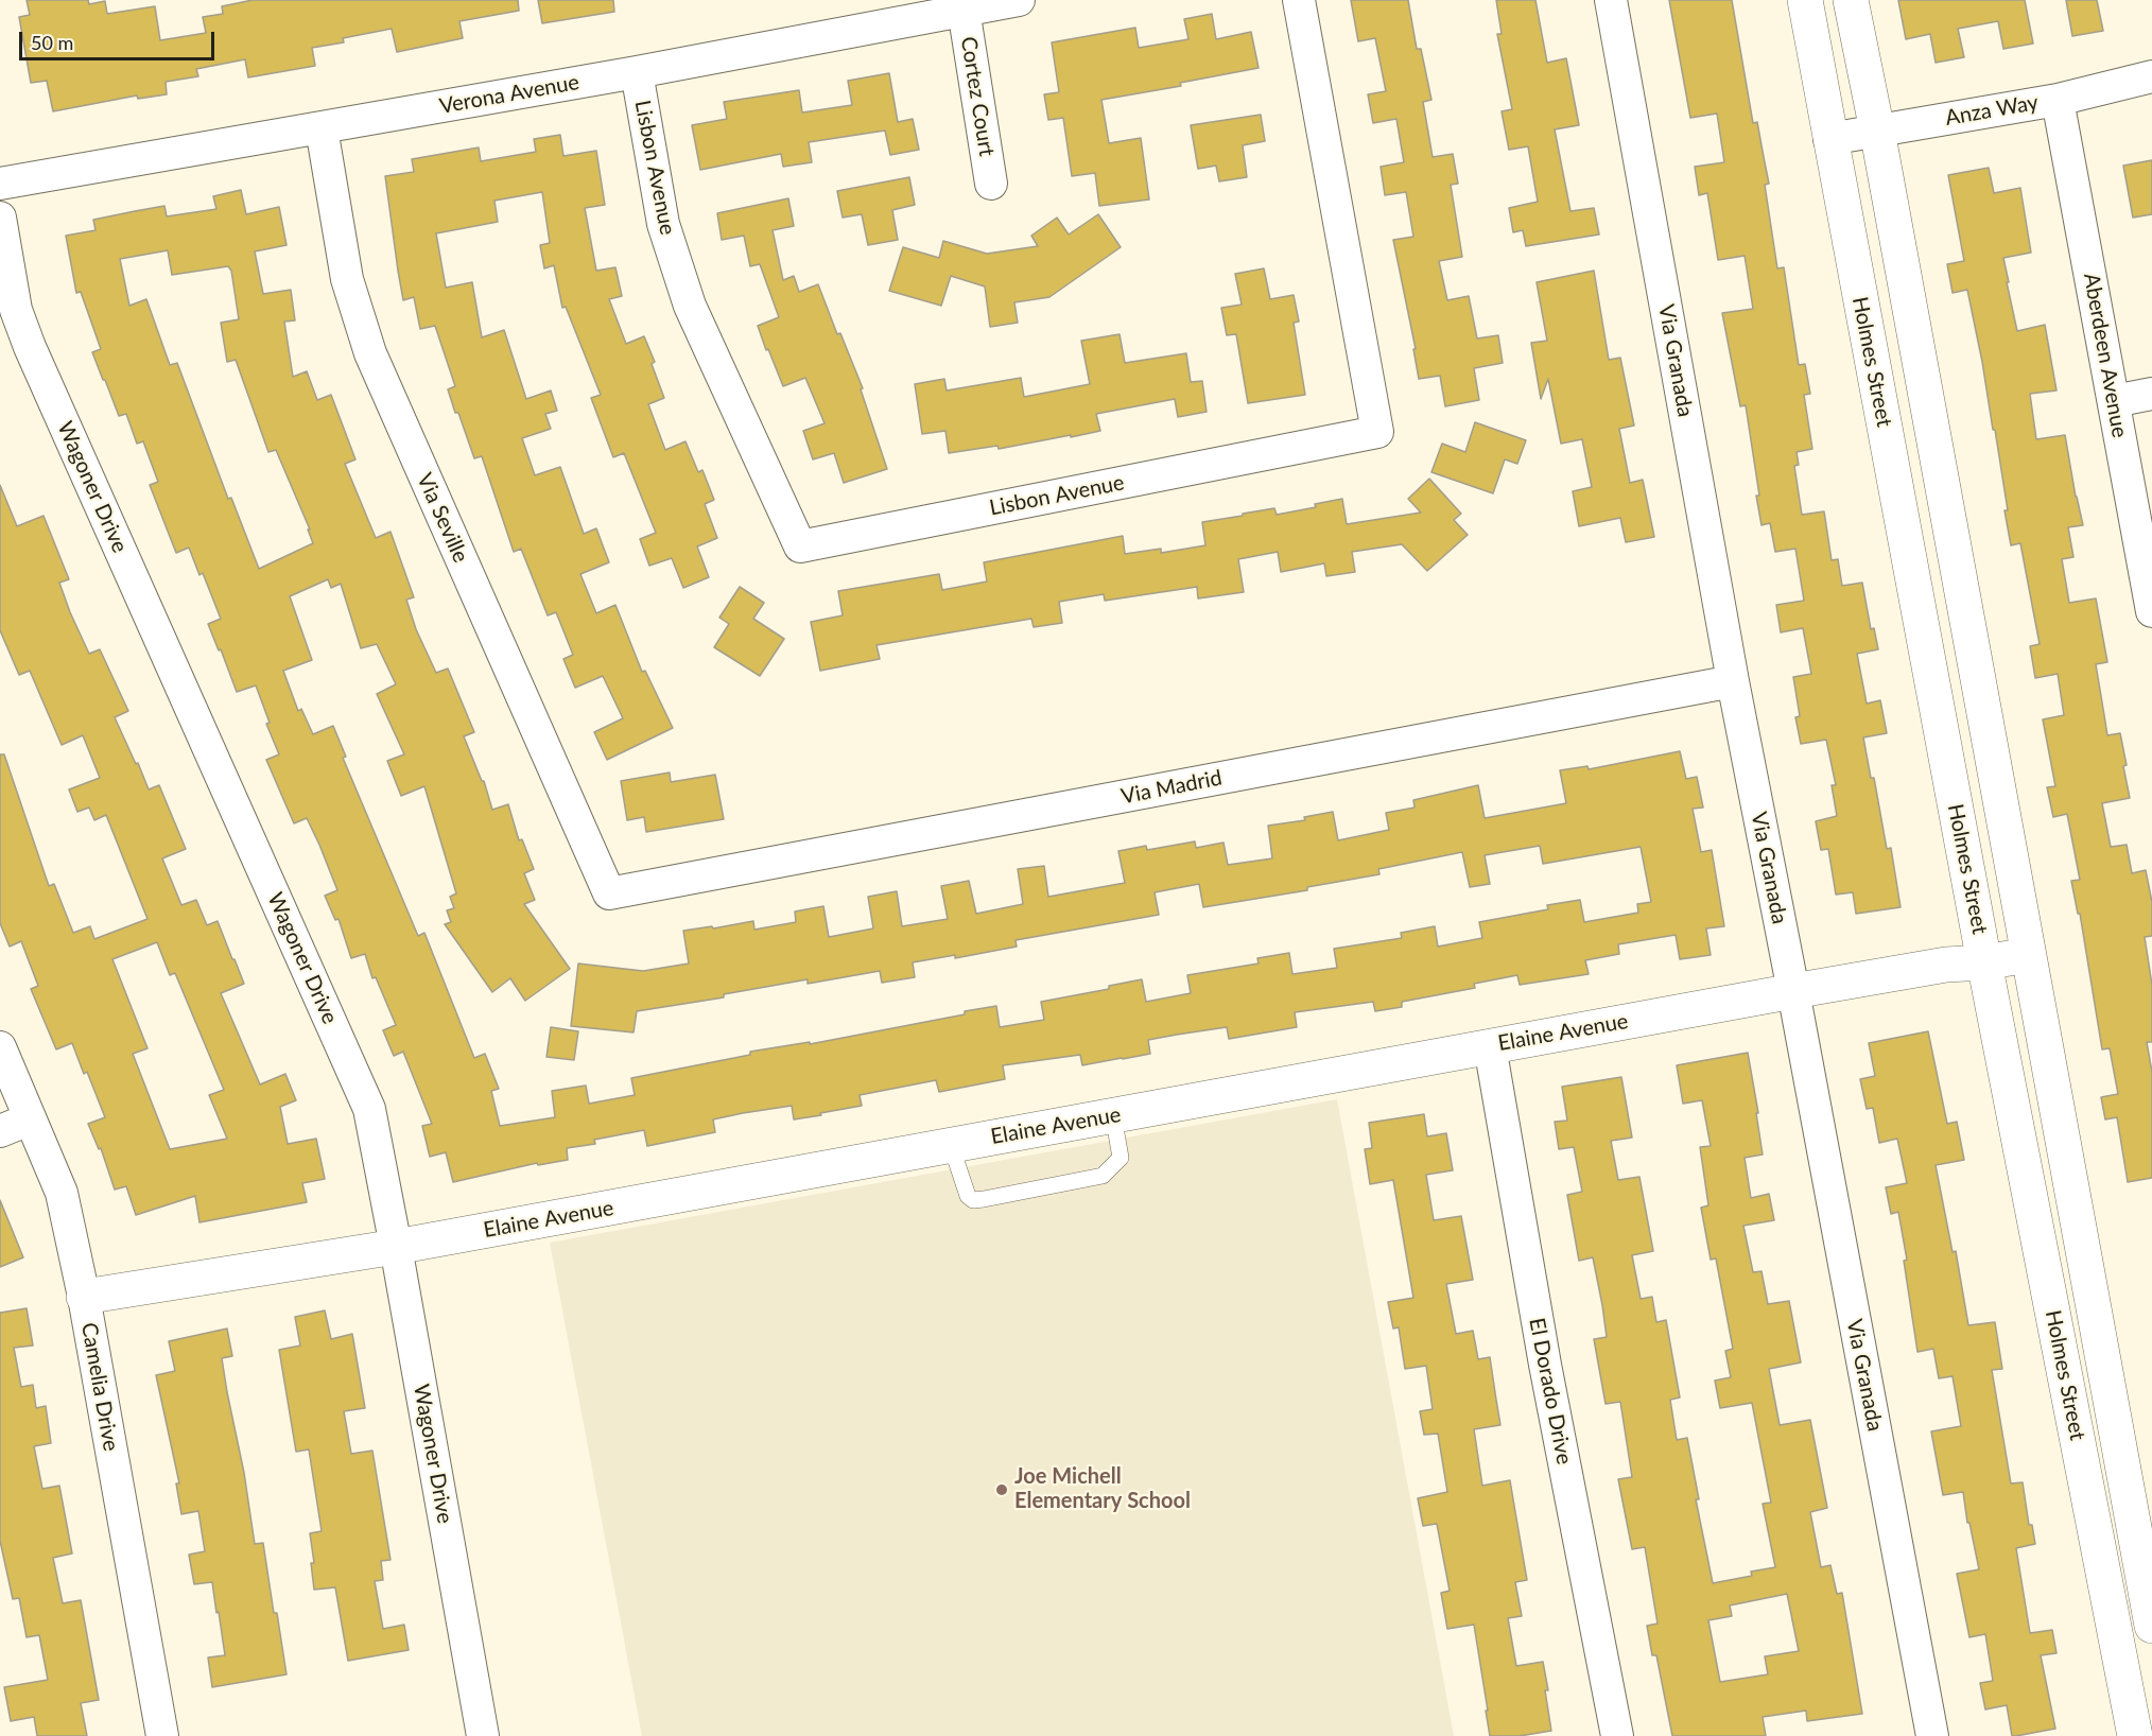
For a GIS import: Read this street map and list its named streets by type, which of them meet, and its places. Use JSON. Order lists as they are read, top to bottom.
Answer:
{
  "streets": {
    "main road": ["Holmes Street", "Elaine Avenue"],
    "street": [
      "Verona Avenue",
      "Cortez Court",
      "Anza Way",
      "Lisbon Avenue",
      "Aberdeen Avenue",
      "Via Granada",
      "Wagoner Drive",
      "Via Seville",
      "Via Madrid",
      "Camelia Drive",
      "El Dorado Drive"
    ]
  },
  "crossings": [
    ["Verona Avenue", "Cortez Court"],
    ["Verona Avenue", "Lisbon Avenue"],
    ["Verona Avenue", "Via Seville"],
    ["Anza Way", "Aberdeen Avenue"],
    ["Anza Way", "Holmes Street"],
    ["Via Granada", "Via Madrid"],
    ["Via Granada", "Elaine Avenue"],
    ["Holmes Street", "Elaine Avenue"],
    ["Wagoner Drive", "Elaine Avenue"],
    ["Via Seville", "Via Madrid"],
    ["Elaine Avenue", "Camelia Drive"],
    ["Elaine Avenue", "El Dorado Drive"]
  ],
  "places": ["Joe Michell Elementary School"],
  "scale_bar": "50 m"
}
